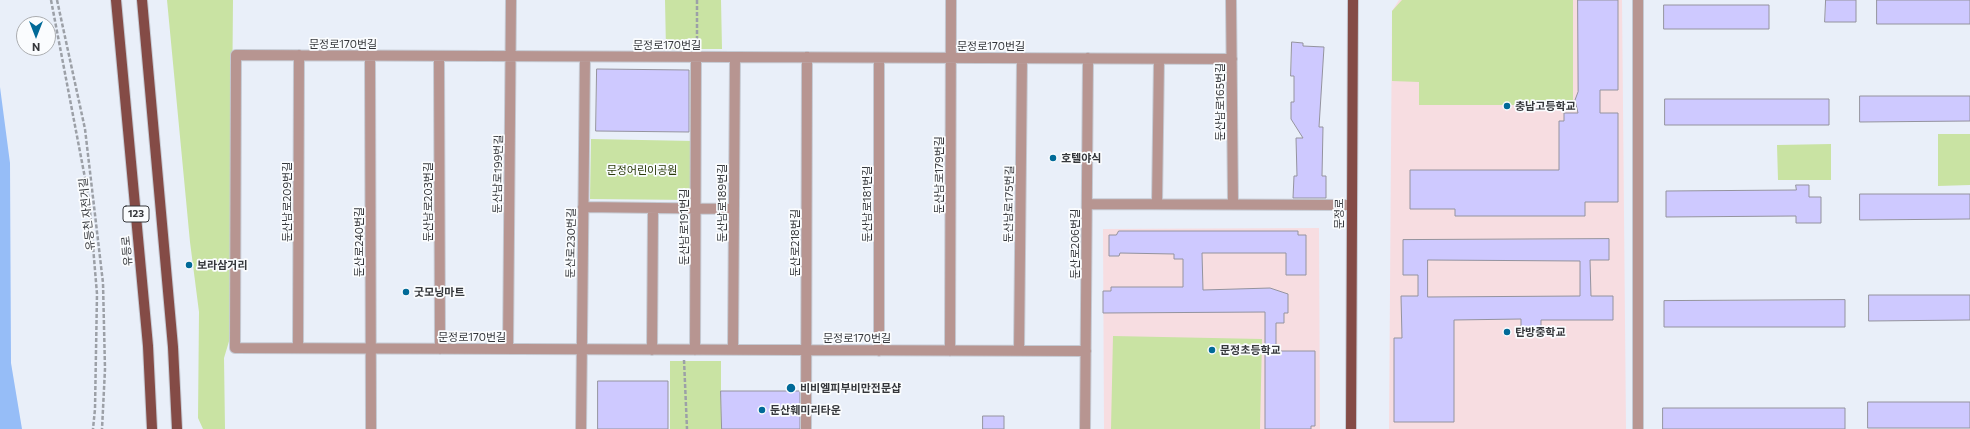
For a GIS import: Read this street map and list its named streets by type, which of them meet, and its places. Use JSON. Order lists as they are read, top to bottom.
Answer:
{
  "streets": {
    "main road": ["123", "문정로", "유등로"],
    "street": [
      "문정로170번길",
      "둔산남로165번길",
      "둔산남로199번길",
      "둔산남로179번길",
      "둔산남로209번길",
      "둔산남로203번길",
      "둔산남로189번길",
      "둔산남로181번길",
      "둔산남로175번길",
      "둔산남로191번길",
      "둔산로240번길",
      "둔산로230번길",
      "둔산로218번길",
      "둔산로206번길"
    ],
    "path": ["유등천 자전거길"]
  },
  "crossings": [
    ["문정로170번길", "둔산남로165번길"],
    ["문정로170번길", "둔산남로199번길"],
    ["문정로170번길", "둔산남로179번길"],
    ["문정로170번길", "둔산남로209번길"],
    ["문정로170번길", "둔산남로203번길"],
    ["문정로170번길", "둔산남로189번길"],
    ["문정로170번길", "둔산남로181번길"],
    ["문정로170번길", "둔산남로175번길"],
    ["문정로170번길", "둔산남로191번길"],
    ["문정로170번길", "둔산로240번길"],
    ["문정로170번길", "둔산로230번길"],
    ["문정로170번길", "둔산로218번길"],
    ["문정로170번길", "둔산로206번길"]
  ],
  "parks": ["문정어린이공원"],
  "places": [
    "충남고등학교",
    "호텔야식",
    "보라삼거리",
    "굿모닝마트",
    "탄방중학교",
    "문정초등학교",
    "비비엘피부비만전문샵",
    "둔산훼미리타운"
  ],
  "north": "bottom"
}
